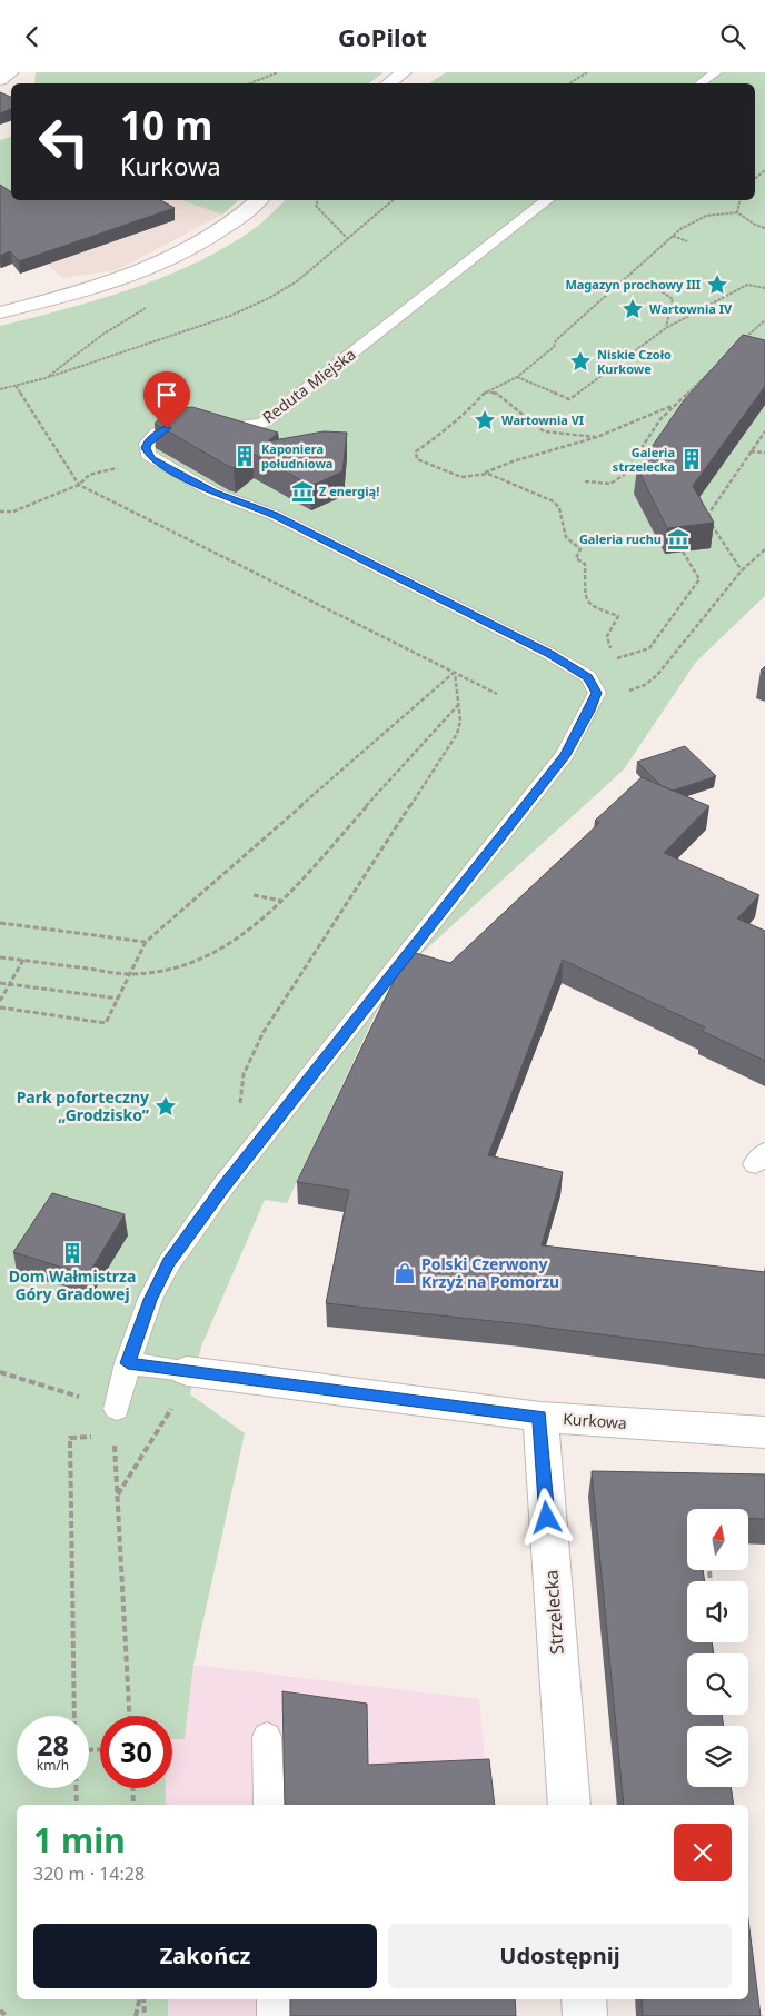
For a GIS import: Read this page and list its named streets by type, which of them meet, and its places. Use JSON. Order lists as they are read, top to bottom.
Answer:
{
  "streets": {
    "street": ["Kurkowa", "Strzelecka"],
    "lane": ["Reduta Miejska"]
  },
  "crossings": [
    ["Reduta Miejska", "Kurkowa"],
    ["Kurkowa", "Strzelecka"]
  ],
  "places": {
    "place": [
      "Magazyn prochowy III",
      "Wartownia IV",
      "Niskie Czoło Kurkowe",
      "Wartownia VI",
      "Park poforteczny „Grodzisko”"
    ],
    "building": ["Kaponiera południowa", "Galeria strzelecka", "Dom Wałmistrza Góry Gradowej"],
    "museum": ["Z energią!", "Galeria ruchu"],
    "shop": ["Polski Czerwony Krzyż na Pomorzu"]
  },
  "north": "top",
  "page": {
    "header": "GoPilot",
    "turn": ["10 m", "Kurkowa"],
    "speed": "28 km/h",
    "limit": "30",
    "heading": ["1 min", "320 m · 14:28"],
    "buttons": ["Zakończ", "Udostępnij"]
  }
}
